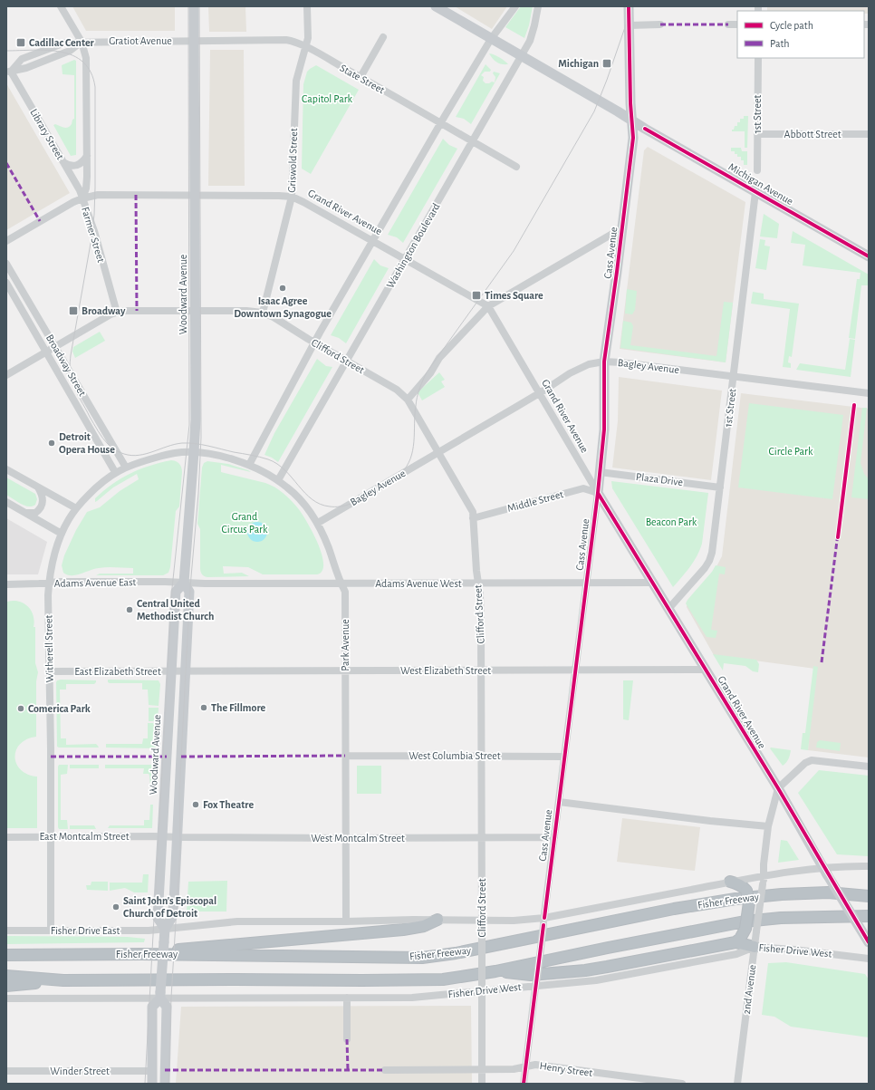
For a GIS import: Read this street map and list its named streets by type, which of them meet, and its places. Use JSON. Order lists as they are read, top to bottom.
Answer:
{
  "streets": {
    "highway": ["Fisher Freeway"],
    "main road": [
      "Michigan Avenue",
      "Grand River Avenue",
      "Cass Avenue",
      "Woodward Avenue"
    ],
    "street": [
      "Gratiot Avenue",
      "State Street",
      "1st Street",
      "Library Street",
      "Abbott Street",
      "Griswold Street",
      "Farmer Street",
      "Washington Boulevard",
      "Clifford Street",
      "Broadway Street",
      "Bagley Avenue",
      "Plaza Drive",
      "Middle Street",
      "Adams Avenue East",
      "Adams Avenue West",
      "Park Avenue",
      "Witherell Street",
      "West Elizabeth Street",
      "East Elizabeth Street",
      "West Columbia Street",
      "East Montcalm Street",
      "West Montcalm Street",
      "Fisher Drive East",
      "Fisher Drive West",
      "2nd Avenue",
      "Henry Street",
      "Winder Street"
    ]
  },
  "crossings": [
    ["Gratiot Avenue", "State Street"],
    ["Gratiot Avenue", "Farmer Street"],
    ["Gratiot Avenue", "Woodward Avenue"],
    ["State Street", "Griswold Street"],
    ["State Street", "Washington Boulevard"],
    ["State Street", "Woodward Avenue"],
    ["1st Street", "Abbott Street"],
    ["1st Street", "Michigan Avenue"],
    ["1st Street", "Grand River Avenue"],
    ["1st Street", "Bagley Avenue"],
    ["1st Street", "Plaza Drive"],
    ["Library Street", "Grand River Avenue"],
    ["Library Street", "Farmer Street"],
    ["Griswold Street", "Grand River Avenue"],
    ["Griswold Street", "Clifford Street"],
    ["Michigan Avenue", "Washington Boulevard"],
    ["Michigan Avenue", "Cass Avenue"],
    ["Grand River Avenue", "Farmer Street"],
    ["Grand River Avenue", "Washington Boulevard"],
    ["Grand River Avenue", "Cass Avenue"],
    ["Grand River Avenue", "Woodward Avenue"],
    ["Grand River Avenue", "Bagley Avenue"],
    ["Grand River Avenue", "Middle Street"],
    ["Grand River Avenue", "Adams Avenue West"],
    ["Grand River Avenue", "West Elizabeth Street"],
    ["Grand River Avenue", "2nd Avenue"],
    ["Farmer Street", "Clifford Street"],
    ["Washington Boulevard", "Clifford Street"],
    ["Washington Boulevard", "Park Avenue"],
    ["Cass Avenue", "Bagley Avenue"],
    ["Cass Avenue", "Plaza Drive"],
    ["Cass Avenue", "Middle Street"],
    ["Cass Avenue", "Adams Avenue West"],
    ["Cass Avenue", "West Elizabeth Street"],
    ["Cass Avenue", "West Columbia Street"],
    ["Cass Avenue", "West Montcalm Street"],
    ["Cass Avenue", "Fisher Drive West"],
    ["Cass Avenue", "Henry Street"],
    ["Woodward Avenue", "Clifford Street"],
    ["Woodward Avenue", "Adams Avenue East"],
    ["Woodward Avenue", "Adams Avenue West"],
    ["Woodward Avenue", "Park Avenue"],
    ["Woodward Avenue", "Witherell Street"],
    ["Woodward Avenue", "West Elizabeth Street"],
    ["Woodward Avenue", "East Elizabeth Street"],
    ["Woodward Avenue", "East Montcalm Street"],
    ["Woodward Avenue", "West Montcalm Street"],
    ["Woodward Avenue", "Fisher Drive East"],
    ["Woodward Avenue", "Fisher Drive West"],
    ["Woodward Avenue", "Winder Street"],
    ["Clifford Street", "Broadway Street"],
    ["Clifford Street", "Bagley Avenue"],
    ["Clifford Street", "Middle Street"],
    ["Clifford Street", "Adams Avenue West"],
    ["Clifford Street", "West Elizabeth Street"],
    ["Clifford Street", "West Columbia Street"],
    ["Clifford Street", "West Montcalm Street"],
    ["Clifford Street", "Fisher Drive West"],
    ["Clifford Street", "Henry Street"],
    ["Broadway Street", "Witherell Street"],
    ["Bagley Avenue", "Park Avenue"],
    ["Adams Avenue East", "Adams Avenue West"],
    ["Adams Avenue East", "Witherell Street"],
    ["Adams Avenue West", "Park Avenue"],
    ["Park Avenue", "Witherell Street"],
    ["Park Avenue", "West Elizabeth Street"],
    ["Park Avenue", "West Columbia Street"],
    ["Park Avenue", "West Montcalm Street"],
    ["Witherell Street", "East Elizabeth Street"],
    ["Witherell Street", "East Montcalm Street"],
    ["Witherell Street", "Fisher Drive East"],
    ["West Elizabeth Street", "East Elizabeth Street"],
    ["East Montcalm Street", "West Montcalm Street"],
    ["Fisher Drive West", "2nd Avenue"]
  ],
  "parks": [
    "Capitol Park",
    "Circle Park",
    "Grand Circus Park",
    "Beacon Park"
  ],
  "places": {
    "transit": [
      "Cadillac Center",
      "Michigan",
      "Times Square",
      "Broadway"
    ],
    "other": [
      "Isaac Agree Downtown Synagogue",
      "Detroit Opera House",
      "Central United Methodist Church",
      "The Fillmore",
      "Comerica Park",
      "Fox Theatre",
      "Saint John's Episcopal Church of Detroit"
    ]
  },
  "legend": ["Cycle path", "Path"]
}
